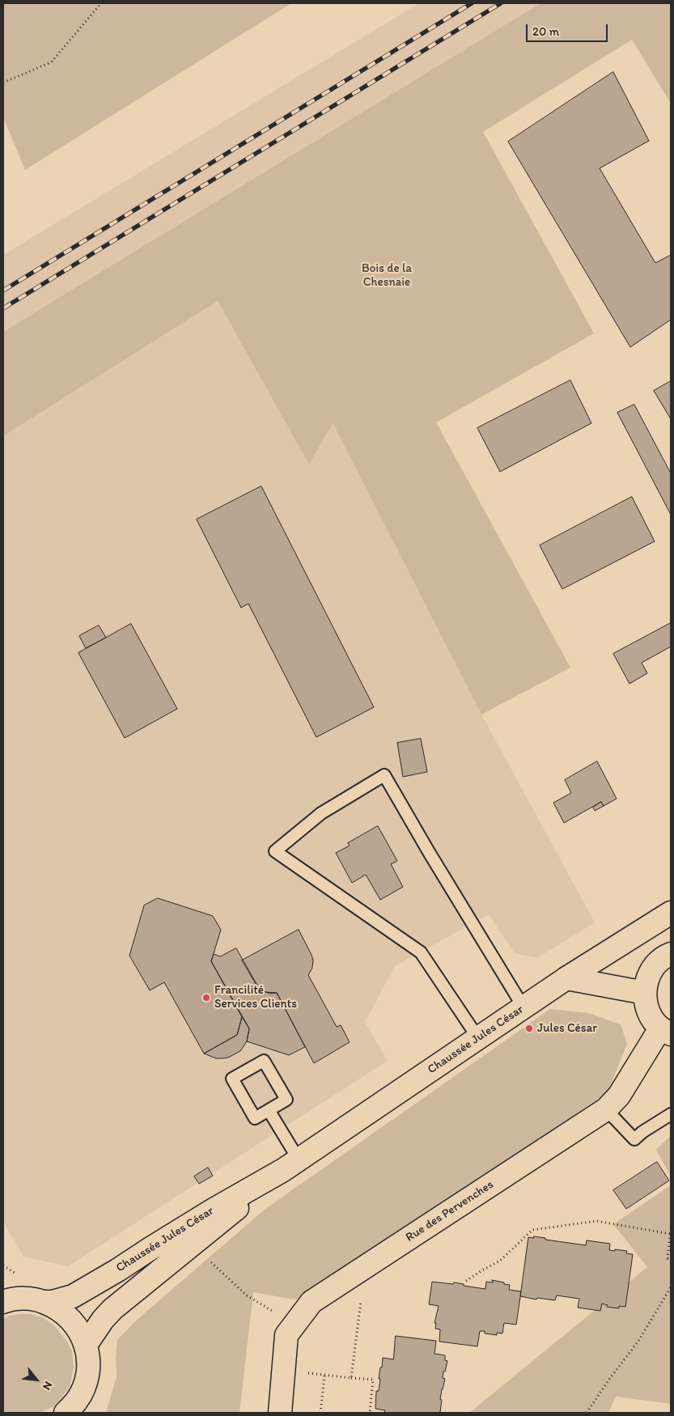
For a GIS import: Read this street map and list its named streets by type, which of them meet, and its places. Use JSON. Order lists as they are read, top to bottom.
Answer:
{
  "streets": {
    "main road": ["Chaussée Jules César", "Rue des Pervenches"]
  },
  "parks": ["Bois de la Chesnaie"],
  "places": ["Francilité Services Clients", "Jules César"],
  "scale_bar": "20 m",
  "north": "bottom right"
}
